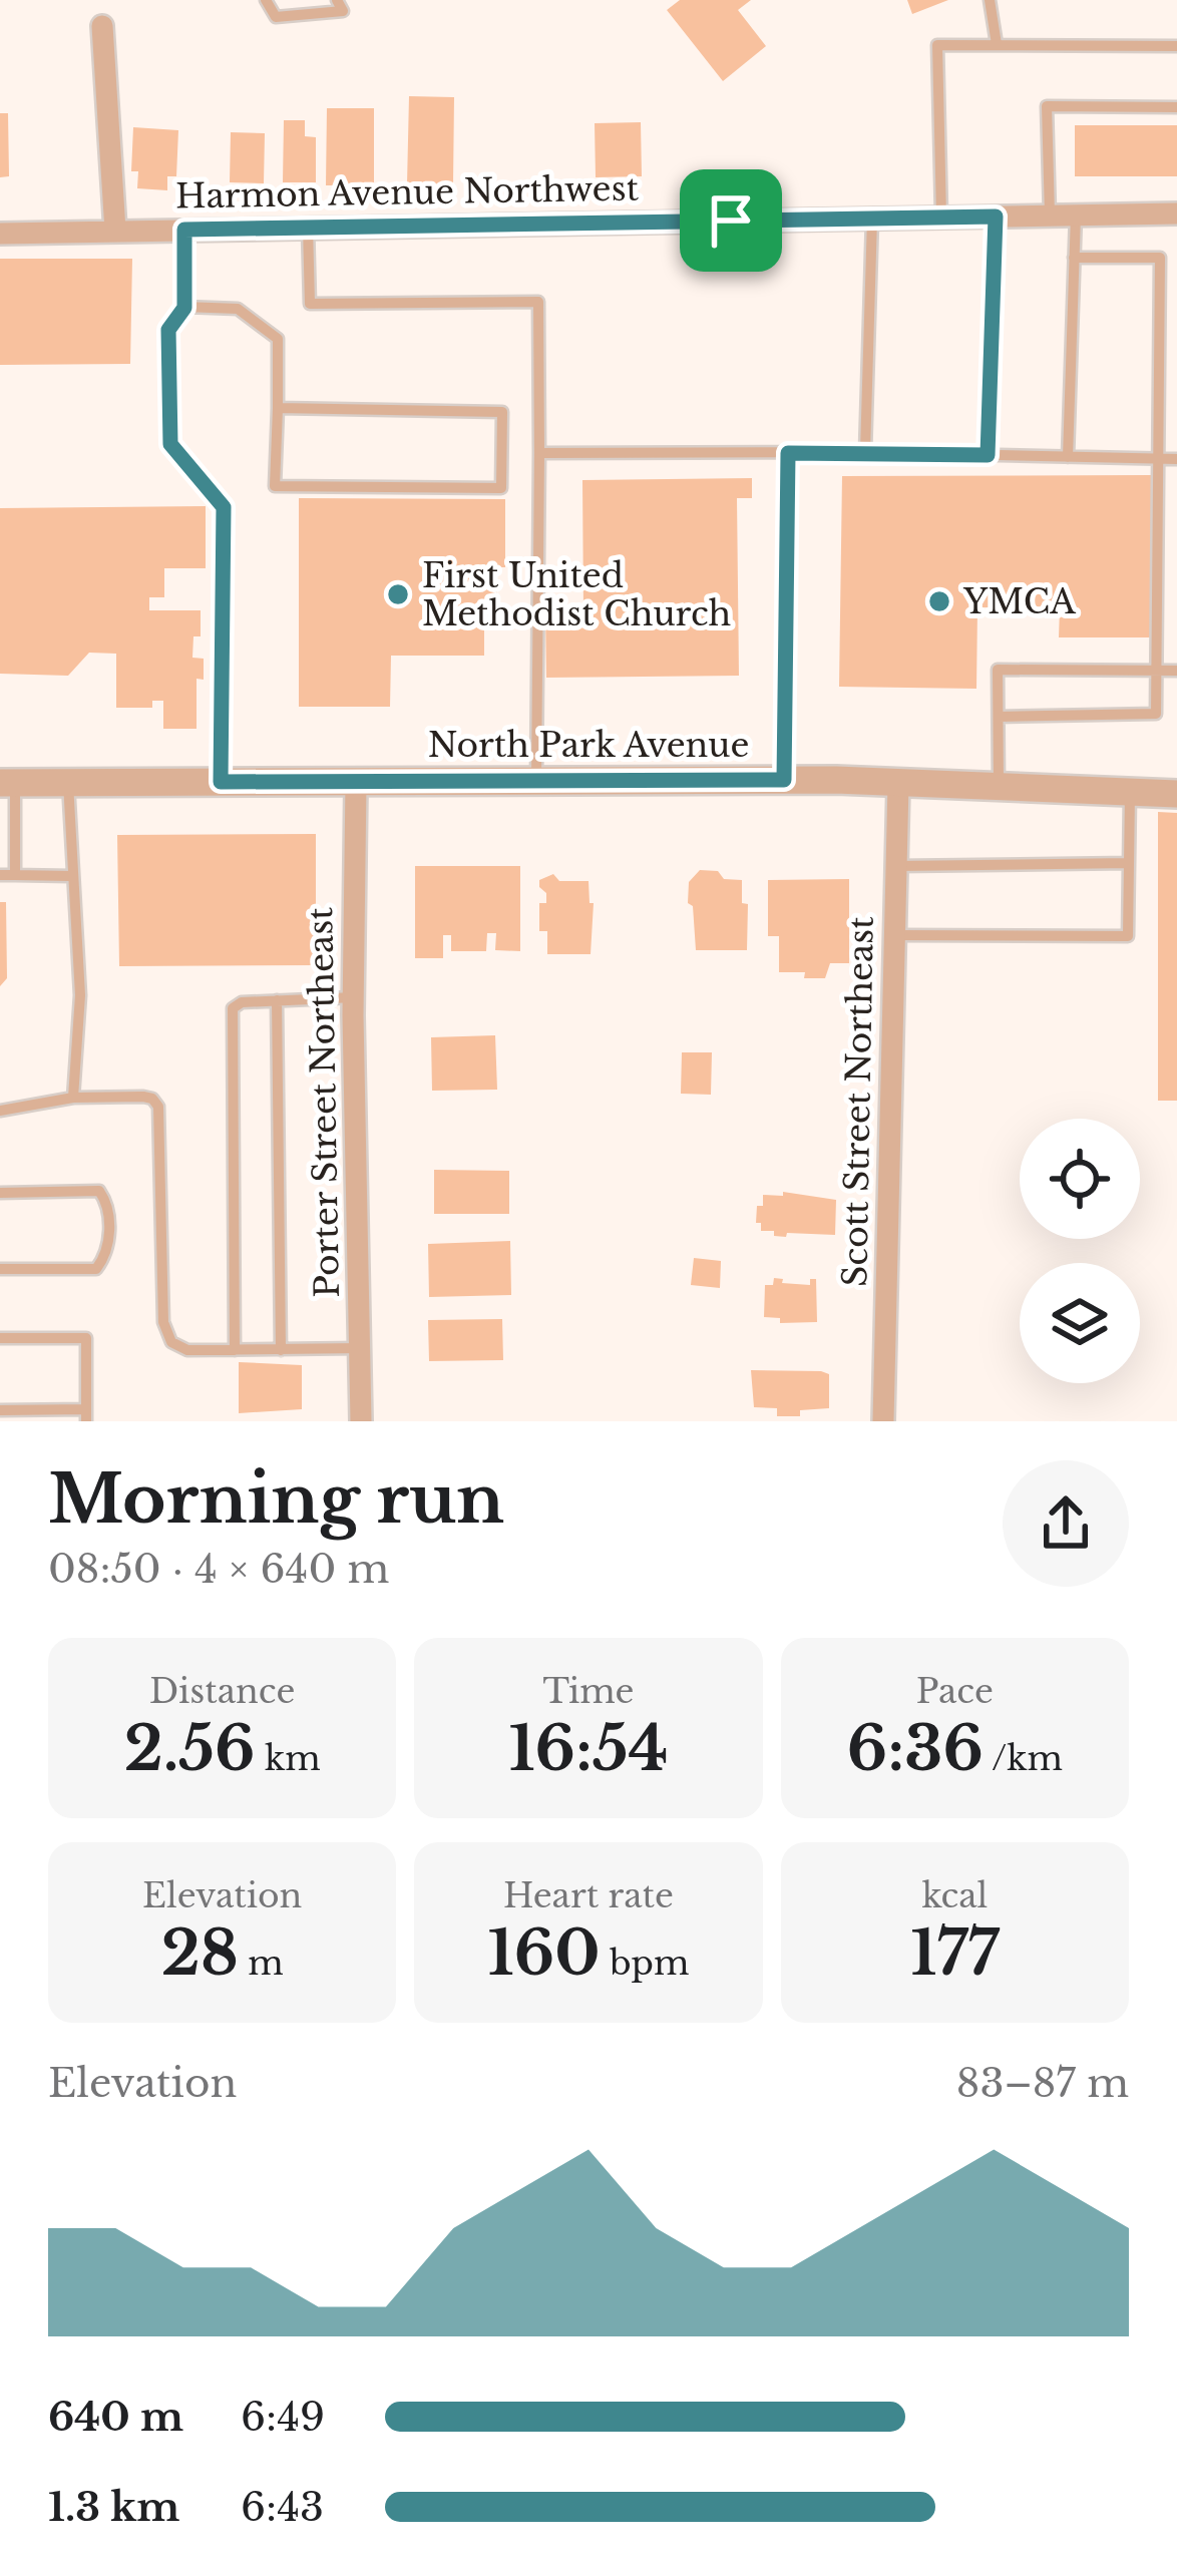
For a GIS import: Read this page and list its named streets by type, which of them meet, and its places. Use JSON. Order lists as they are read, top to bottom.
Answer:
{
  "streets": {
    "street": [
      "Harmon Avenue Northwest",
      "North Park Avenue",
      "Scott Street Northeast",
      "Porter Street Northeast"
    ]
  },
  "crossings": [
    ["North Park Avenue", "Scott Street Northeast"],
    ["North Park Avenue", "Porter Street Northeast"]
  ],
  "places": ["First United Methodist Church", "YMCA"],
  "page": {
    "heading": ["Morning run", "08:50 · 4 × 640 m"],
    "stats": [
      ["Distance", "2.56 km"],
      ["Time", "16:54"],
      ["Pace", "6:36 /km"],
      ["Elevation", "28 m"],
      ["Heart rate", "160 bpm"],
      ["kcal", "177"]
    ],
    "chart": ["Elevation", "83–87 m"],
    "list": [
      {
        "name": "640 m",
        "note": "6:49"
      },
      {
        "name": "1.3 km",
        "note": "6:43"
      }
    ]
  }
}
